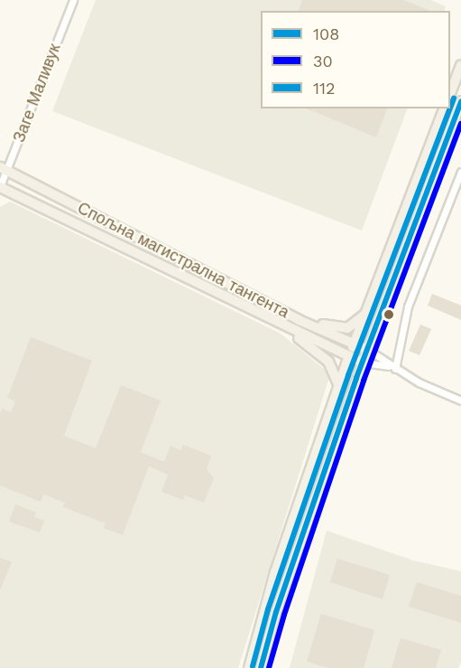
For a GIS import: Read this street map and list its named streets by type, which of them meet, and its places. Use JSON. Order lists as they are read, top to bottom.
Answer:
{
  "streets": {
    "highway": ["Спољна магистрална тангента"],
    "street": ["Заге Маливук"]
  },
  "crossings": [
    ["Заге Маливук", "Спољна магистрална тангента"]
  ],
  "lines": ["transit line 112", "transit line 108", "transit line 30"],
  "legend": ["108", "30", "112"]
}
